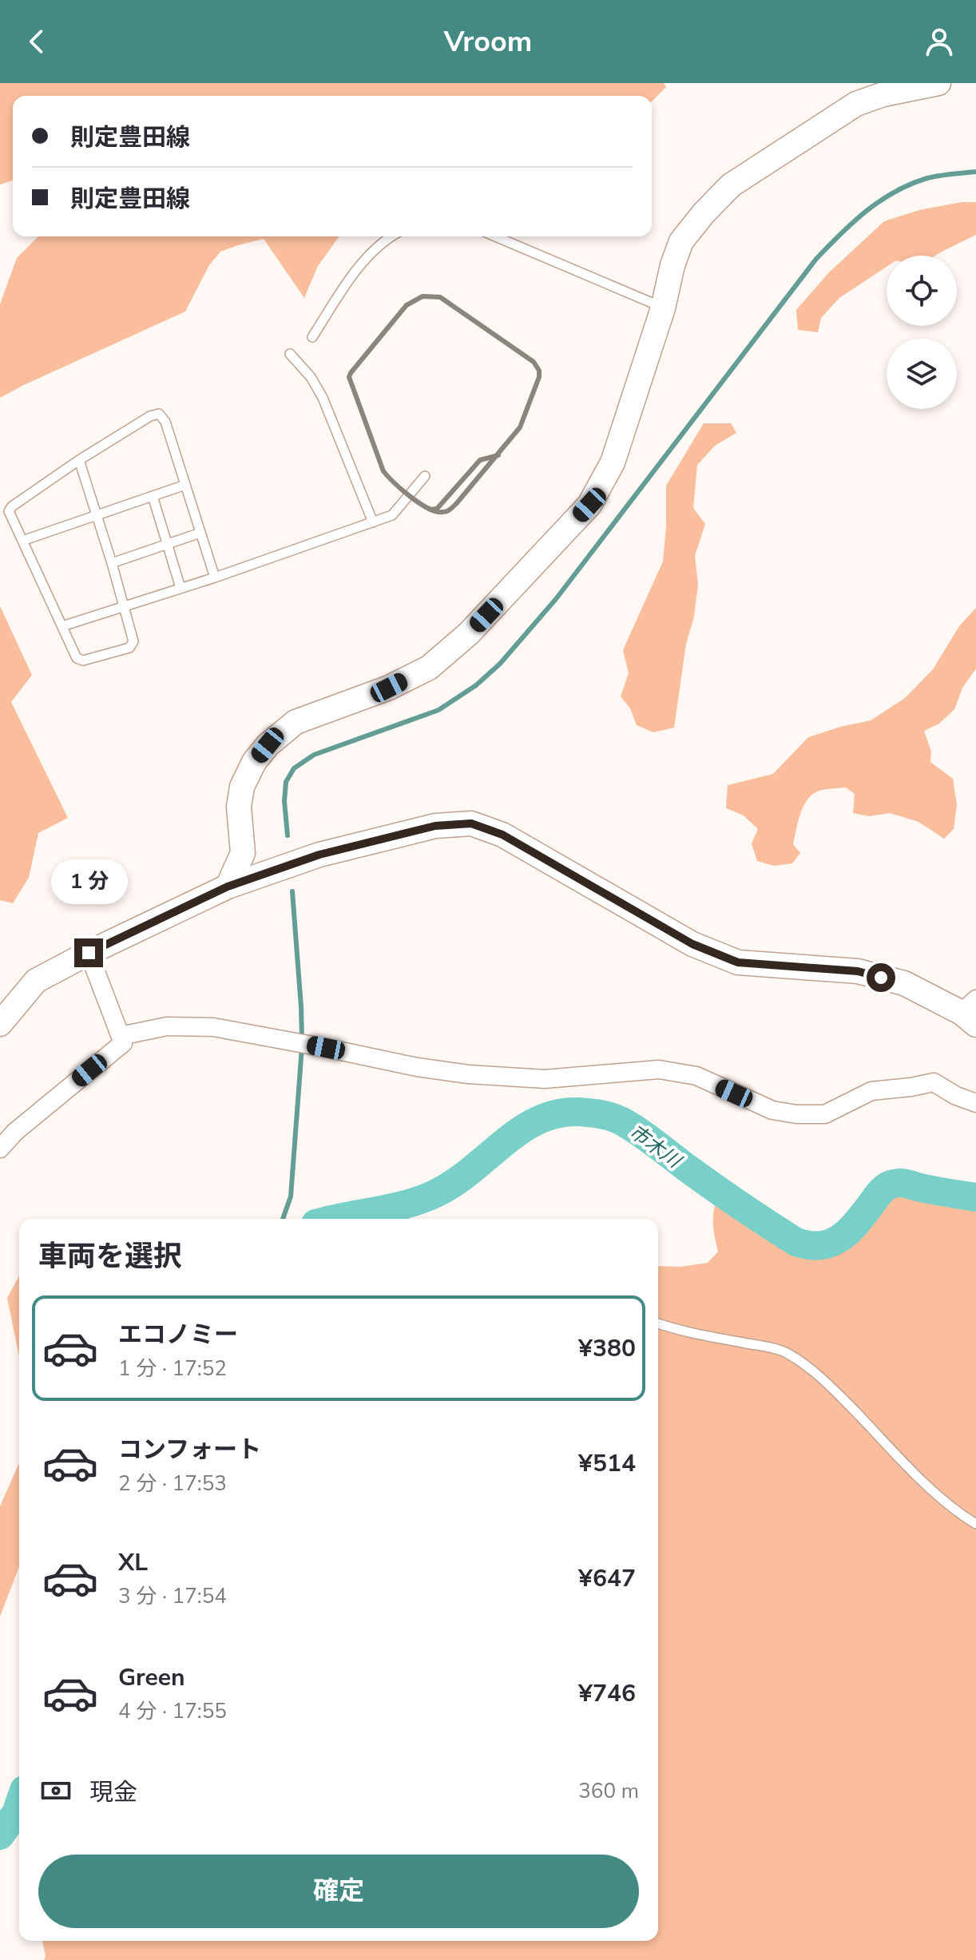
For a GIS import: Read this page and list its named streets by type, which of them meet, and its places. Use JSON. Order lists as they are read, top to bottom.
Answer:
{
  "water": ["市木川"],
  "page": {
    "header": "Vroom",
    "banner": ["則定豊田線", "則定豊田線"],
    "bubble": "1 分",
    "heading": "車両を選択",
    "list": [
      {
        "name": "エコノミー",
        "note": "1 分 · 17:52",
        "value": "¥380"
      },
      {
        "name": "コンフォート",
        "note": "2 分 · 17:53",
        "value": "¥514"
      },
      {
        "name": "XL",
        "note": "3 分 · 17:54",
        "value": "¥647"
      },
      {
        "name": "Green",
        "note": "4 分 · 17:55",
        "value": "¥746"
      }
    ],
    "pay": ["現金", "360 m"],
    "buttons": "確定"
  }
}
